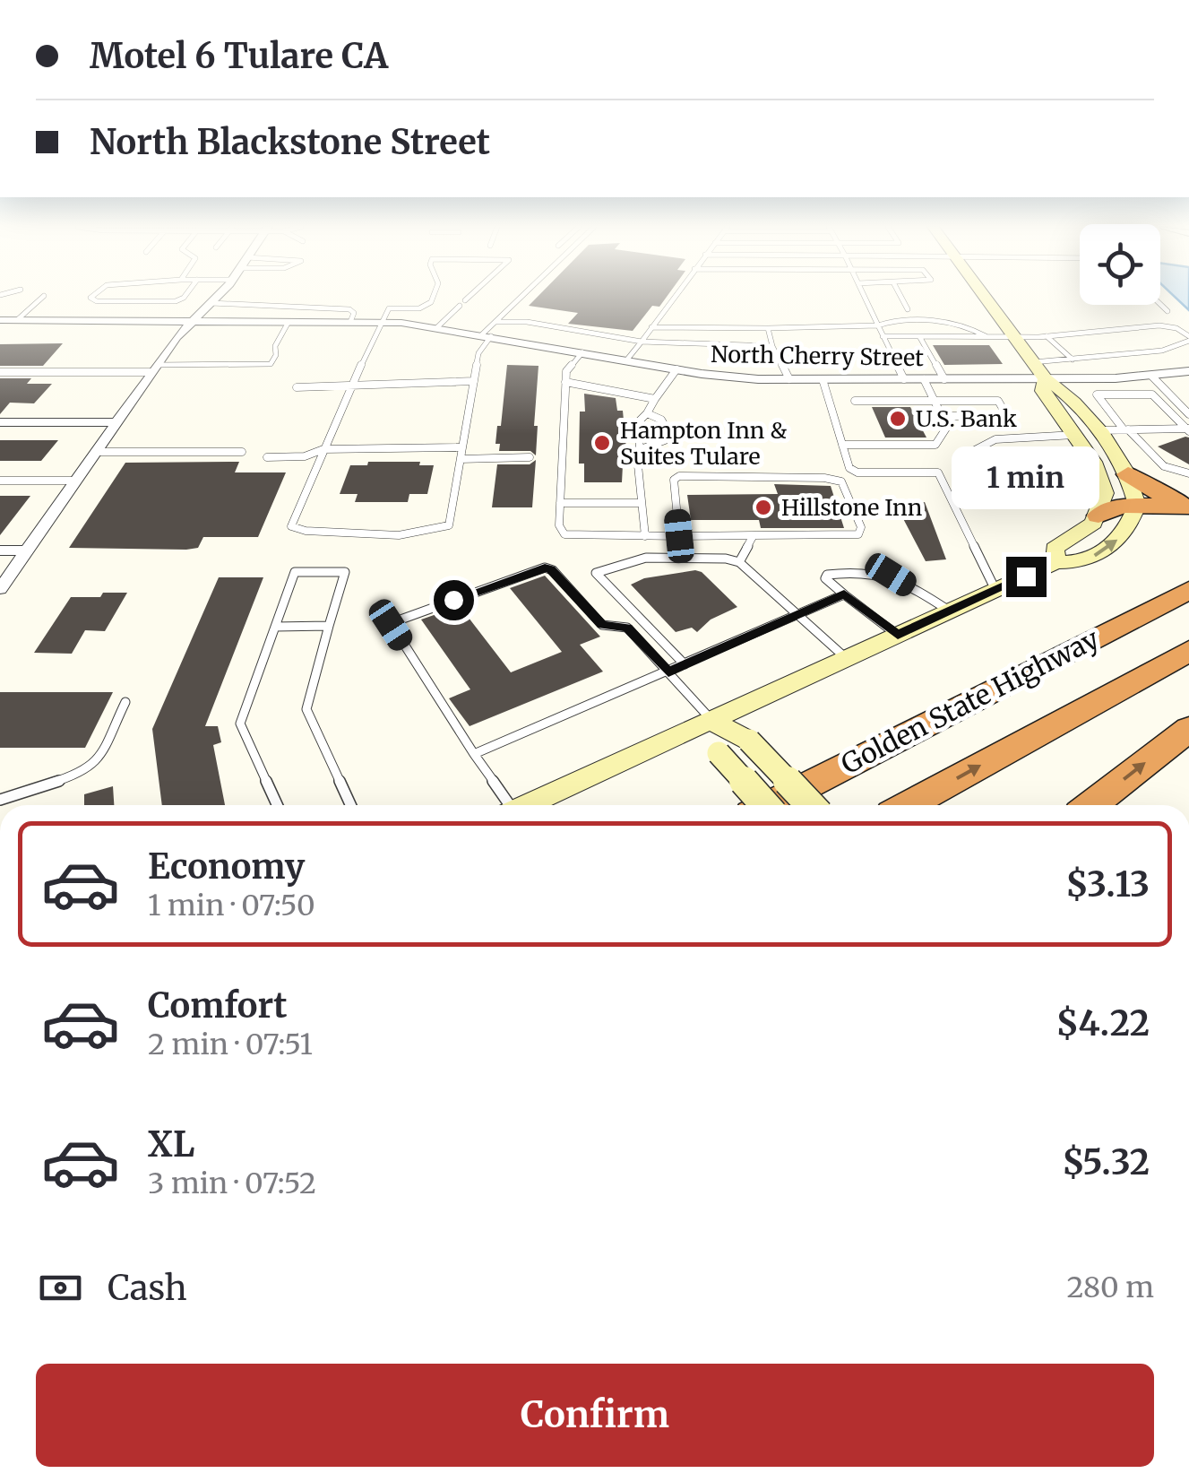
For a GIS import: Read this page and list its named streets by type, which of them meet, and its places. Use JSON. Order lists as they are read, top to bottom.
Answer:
{
  "streets": {
    "highway": ["Golden State Highway"],
    "street": ["North Cherry Street"]
  },
  "places": ["U.S. Bank", "Hampton Inn & Suites Tulare", "Hillstone Inn"],
  "page": {
    "banner": ["Motel 6 Tulare CA", "North Blackstone Street"],
    "bubble": "1 min",
    "list": [
      {
        "name": "Economy",
        "note": "1 min · 07:50",
        "value": "$3.13"
      },
      {
        "name": "Comfort",
        "note": "2 min · 07:51",
        "value": "$4.22"
      },
      {
        "name": "XL",
        "note": "3 min · 07:52",
        "value": "$5.32"
      }
    ],
    "pay": ["Cash", "280 m"],
    "buttons": "Confirm"
  }
}
